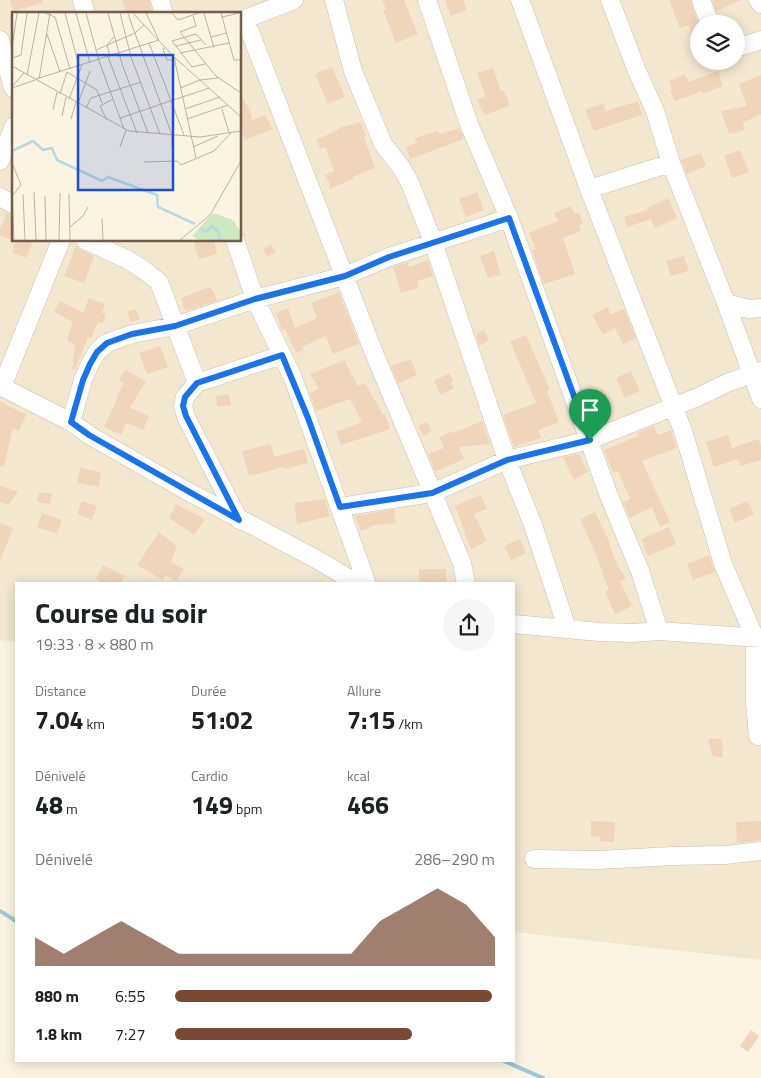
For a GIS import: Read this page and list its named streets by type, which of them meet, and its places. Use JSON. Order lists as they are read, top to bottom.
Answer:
{
  "page": {
    "heading": ["Course du soir", "19:33 · 8 × 880 m"],
    "stats": [
      ["Distance", "7.04 km"],
      ["Durée", "51:02"],
      ["Allure", "7:15 /km"],
      ["Dénivelé", "48 m"],
      ["Cardio", "149 bpm"],
      ["kcal", "466"]
    ],
    "chart": ["Dénivelé", "286–290 m"],
    "list": [
      {
        "name": "880 m",
        "note": "6:55"
      },
      {
        "name": "1.8 km",
        "note": "7:27"
      }
    ]
  }
}
